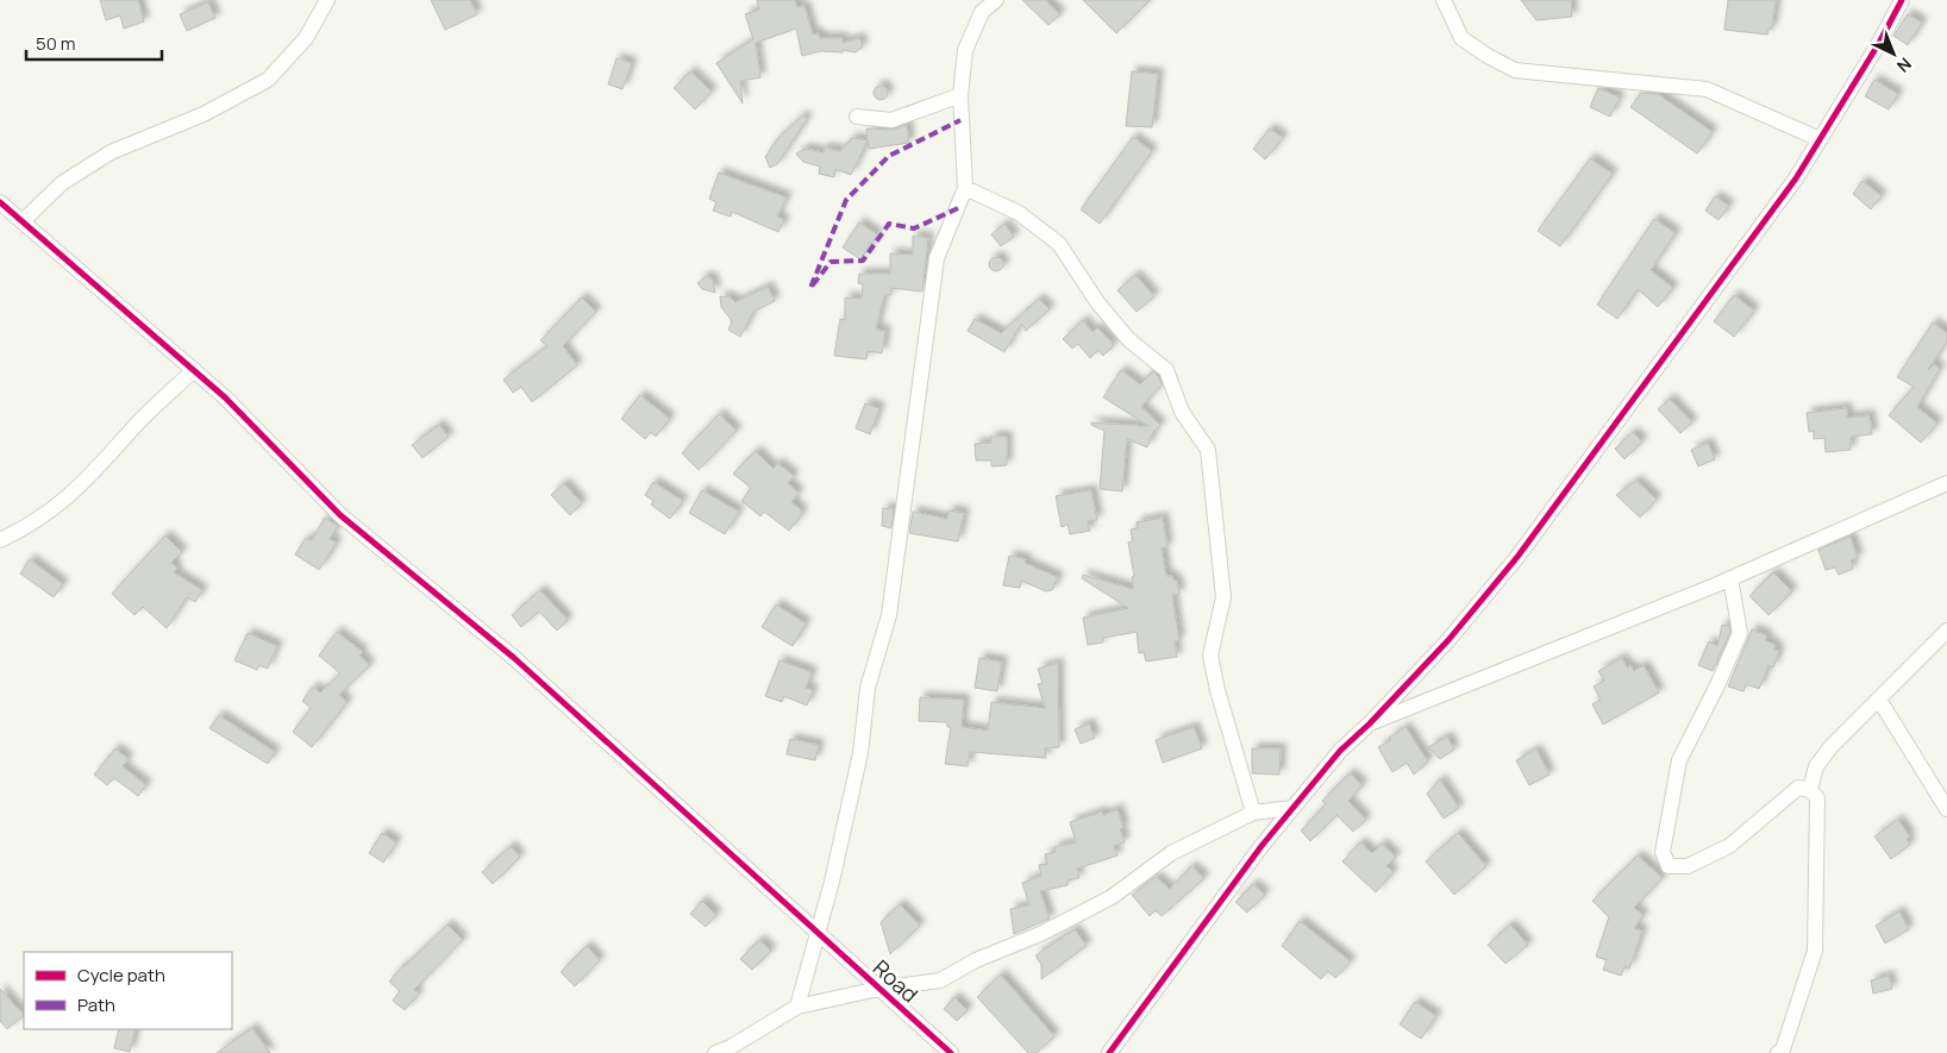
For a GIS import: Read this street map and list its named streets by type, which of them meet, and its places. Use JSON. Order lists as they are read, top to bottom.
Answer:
{
  "streets": {
    "street": ["Road"]
  },
  "legend": ["Cycle path", "Path"],
  "scale_bar": "50 m",
  "north": "bottom right"
}
